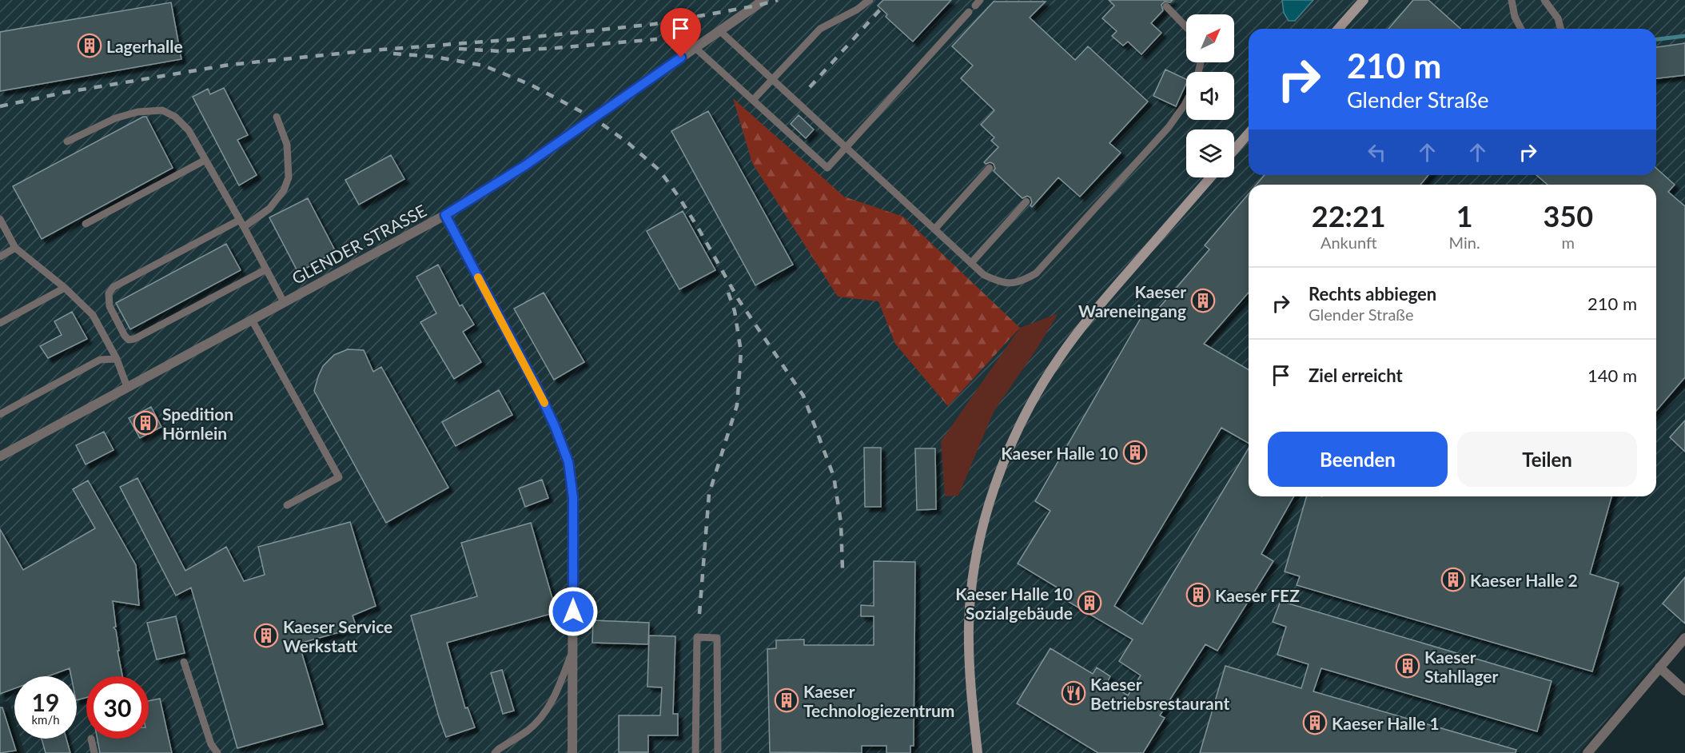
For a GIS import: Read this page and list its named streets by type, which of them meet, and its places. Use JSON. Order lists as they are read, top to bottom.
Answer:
{
  "streets": {
    "street": ["GLENDER STRASSE"]
  },
  "places": {
    "building": [
      "Lagerhalle",
      "Kaeser Wareneingang",
      "Spedition Hörnlein",
      "Kaeser Halle 10",
      "Kaeser Halle 2",
      "Kaeser FEZ",
      "Kaeser Halle 10 Sozialgebäude",
      "Kaeser Service Werkstatt",
      "Kaeser Stahllager",
      "Kaeser Technologiezentrum",
      "Kaeser Halle 1"
    ],
    "restaurant": ["Kaeser Betriebsrestaurant"]
  },
  "north": "top right",
  "page": {
    "turn": ["210 m", "Glender Straße"],
    "eta": [
      "22:21",
      "Ankunft",
      "1",
      "Min.",
      "350",
      "m"
    ],
    "list": [
      {
        "name": "Rechts abbiegen",
        "note": "Glender Straße",
        "value": "210 m"
      },
      {
        "name": "Ziel erreicht",
        "value": "140 m"
      }
    ],
    "buttons": ["Beenden", "Teilen"],
    "speed": "19 km/h",
    "limit": "30"
  }
}
